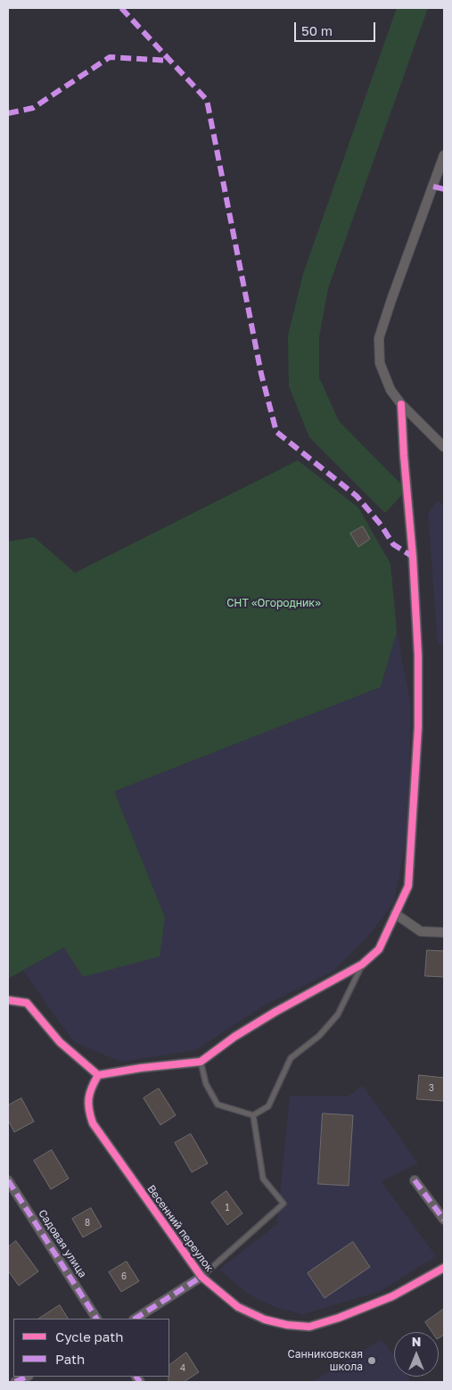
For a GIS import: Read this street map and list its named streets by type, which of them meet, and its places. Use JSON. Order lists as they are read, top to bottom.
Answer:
{
  "streets": {
    "street": ["Весенний переулок", "Садовая улица"]
  },
  "parks": ["СНТ «Огородник»"],
  "places": ["Санниковская школа"],
  "house_numbers": [
    "3",
    "1",
    "8",
    "6",
    "4"
  ],
  "legend": ["Cycle path", "Path"],
  "scale_bar": "50 m",
  "north": "top"
}
